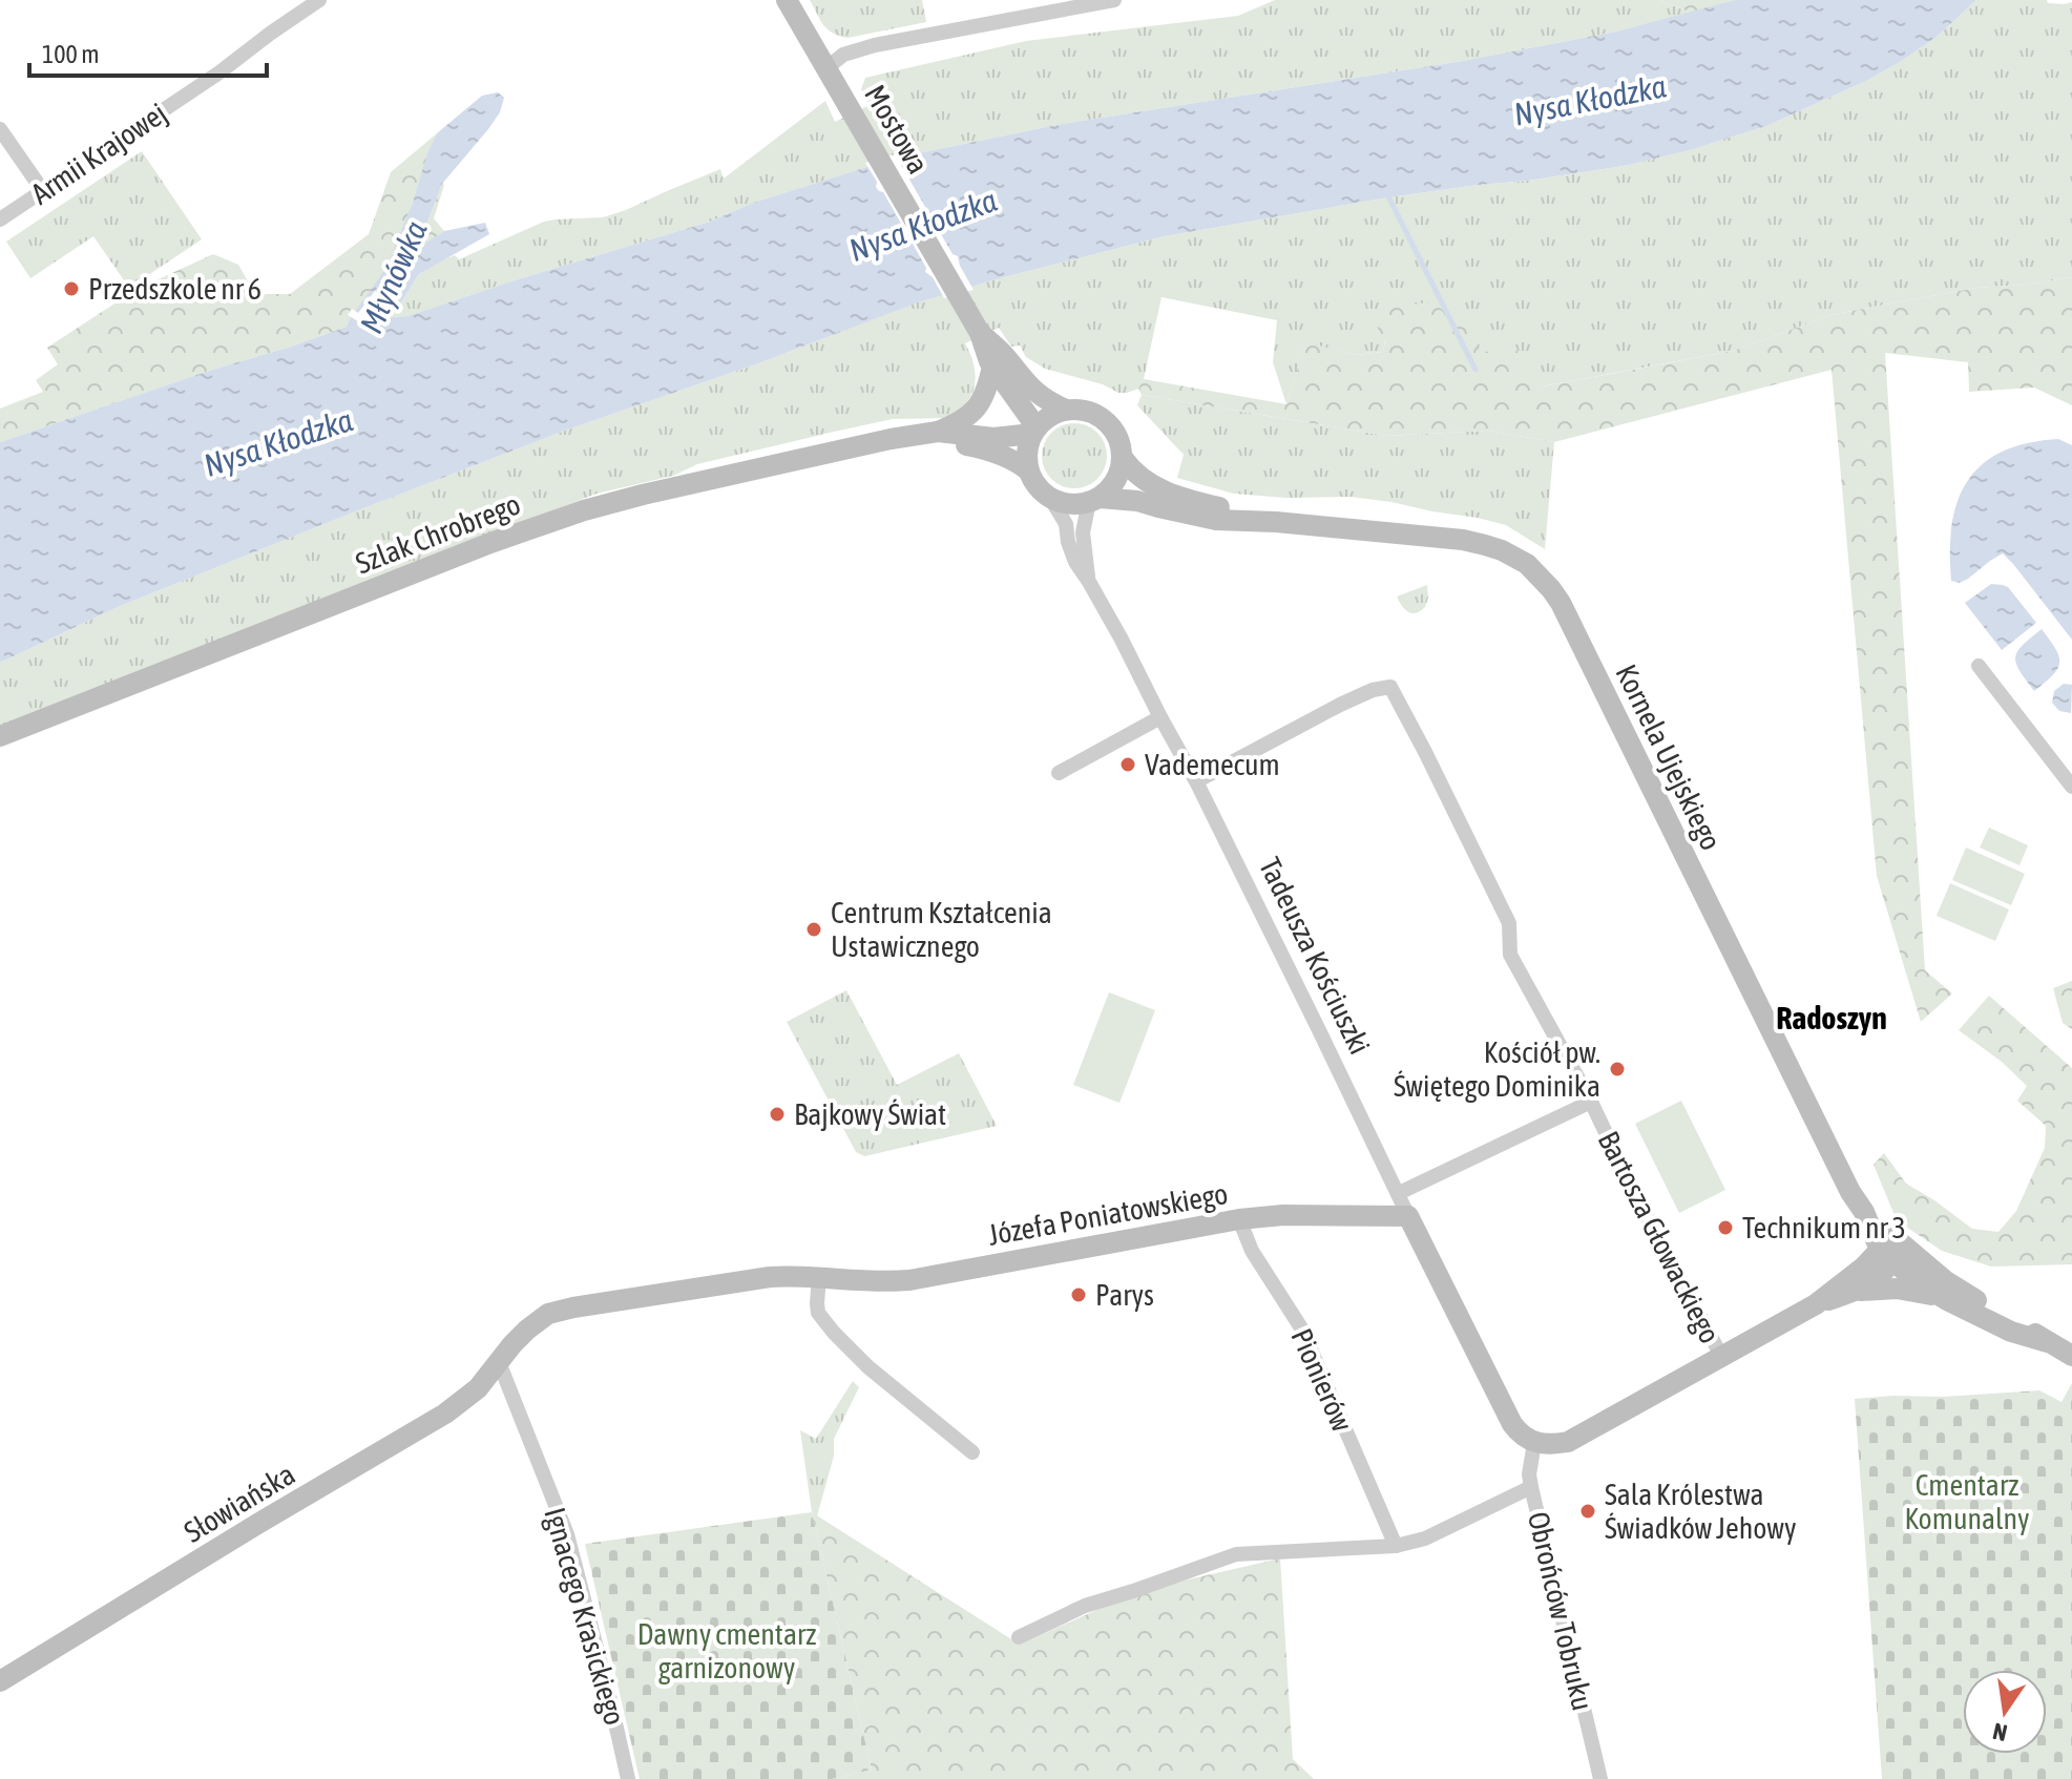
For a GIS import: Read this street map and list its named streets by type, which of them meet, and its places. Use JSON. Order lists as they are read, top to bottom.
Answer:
{
  "streets": {
    "main road": [
      "Mostowa",
      "Szlak Chrobrego",
      "Kornela Ujejskiego",
      "Tadeusza Kościuszki",
      "Józefa Poniatowskiego",
      "Słowiańska"
    ],
    "street": [
      "Armii Krajowej",
      "Bartosza Głowackiego",
      "Pionierów",
      "Obrońców Tobruku",
      "Ignacego Krasickiego"
    ]
  },
  "crossings": [
    ["Mostowa", "Szlak Chrobrego"],
    ["Mostowa", "Kornela Ujejskiego"],
    ["Mostowa", "Tadeusza Kościuszki"],
    ["Szlak Chrobrego", "Kornela Ujejskiego"],
    ["Szlak Chrobrego", "Tadeusza Kościuszki"],
    ["Kornela Ujejskiego", "Tadeusza Kościuszki"],
    ["Tadeusza Kościuszki", "Józefa Poniatowskiego"],
    ["Tadeusza Kościuszki", "Bartosza Głowackiego"],
    ["Tadeusza Kościuszki", "Obrońców Tobruku"],
    ["Józefa Poniatowskiego", "Pionierów"],
    ["Józefa Poniatowskiego", "Słowiańska"],
    ["Józefa Poniatowskiego", "Ignacego Krasickiego"],
    ["Słowiańska", "Ignacego Krasickiego"]
  ],
  "districts": ["Radoszyn"],
  "water": ["Nysa Kłodzka", "Młynówka"],
  "parks": ["Cmentarz Komunalny", "Dawny cmentarz garnizonowy"],
  "places": [
    "Przedszkole nr 6",
    "Vademecum",
    "Centrum Kształcenia Ustawicznego",
    "Kościół pw. Świętego Dominika",
    "Bajkowy Świat",
    "Technikum nr 3",
    "Parys",
    "Sala Królestwa Świadków Jehowy"
  ],
  "scale_bar": "100 m",
  "north": "bottom"
}
